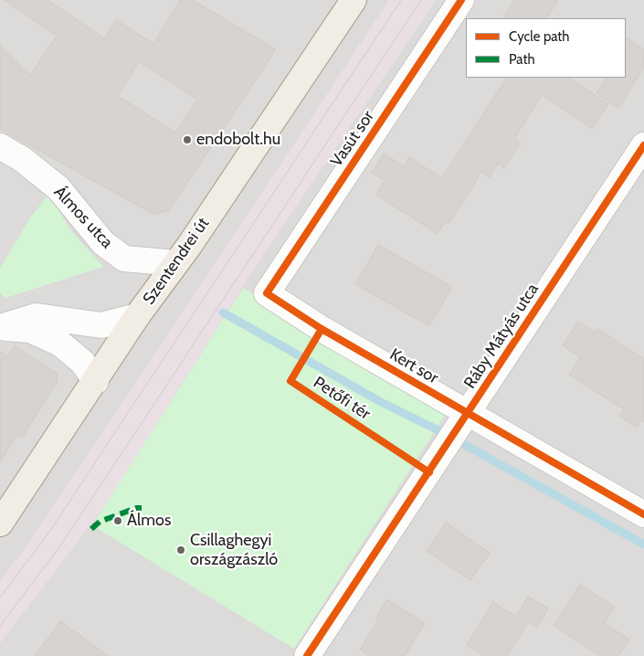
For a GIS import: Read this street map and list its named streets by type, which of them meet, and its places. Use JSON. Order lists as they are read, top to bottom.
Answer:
{
  "streets": {
    "main road": ["Szentendrei út"],
    "street": [
      "Vasút sor",
      "Álmos utca",
      "Ráby Mátyás utca",
      "Kert sor"
    ],
    "cycle path": ["Petőfi tér"]
  },
  "crossings": [
    ["Vasút sor", "Kert sor"],
    ["Álmos utca", "Szentendrei út"],
    ["Ráby Mátyás utca", "Kert sor"]
  ],
  "places": ["endobolt.hu", "Álmos", "Csillaghegyi országzászló"],
  "legend": ["Cycle path", "Path"]
}
